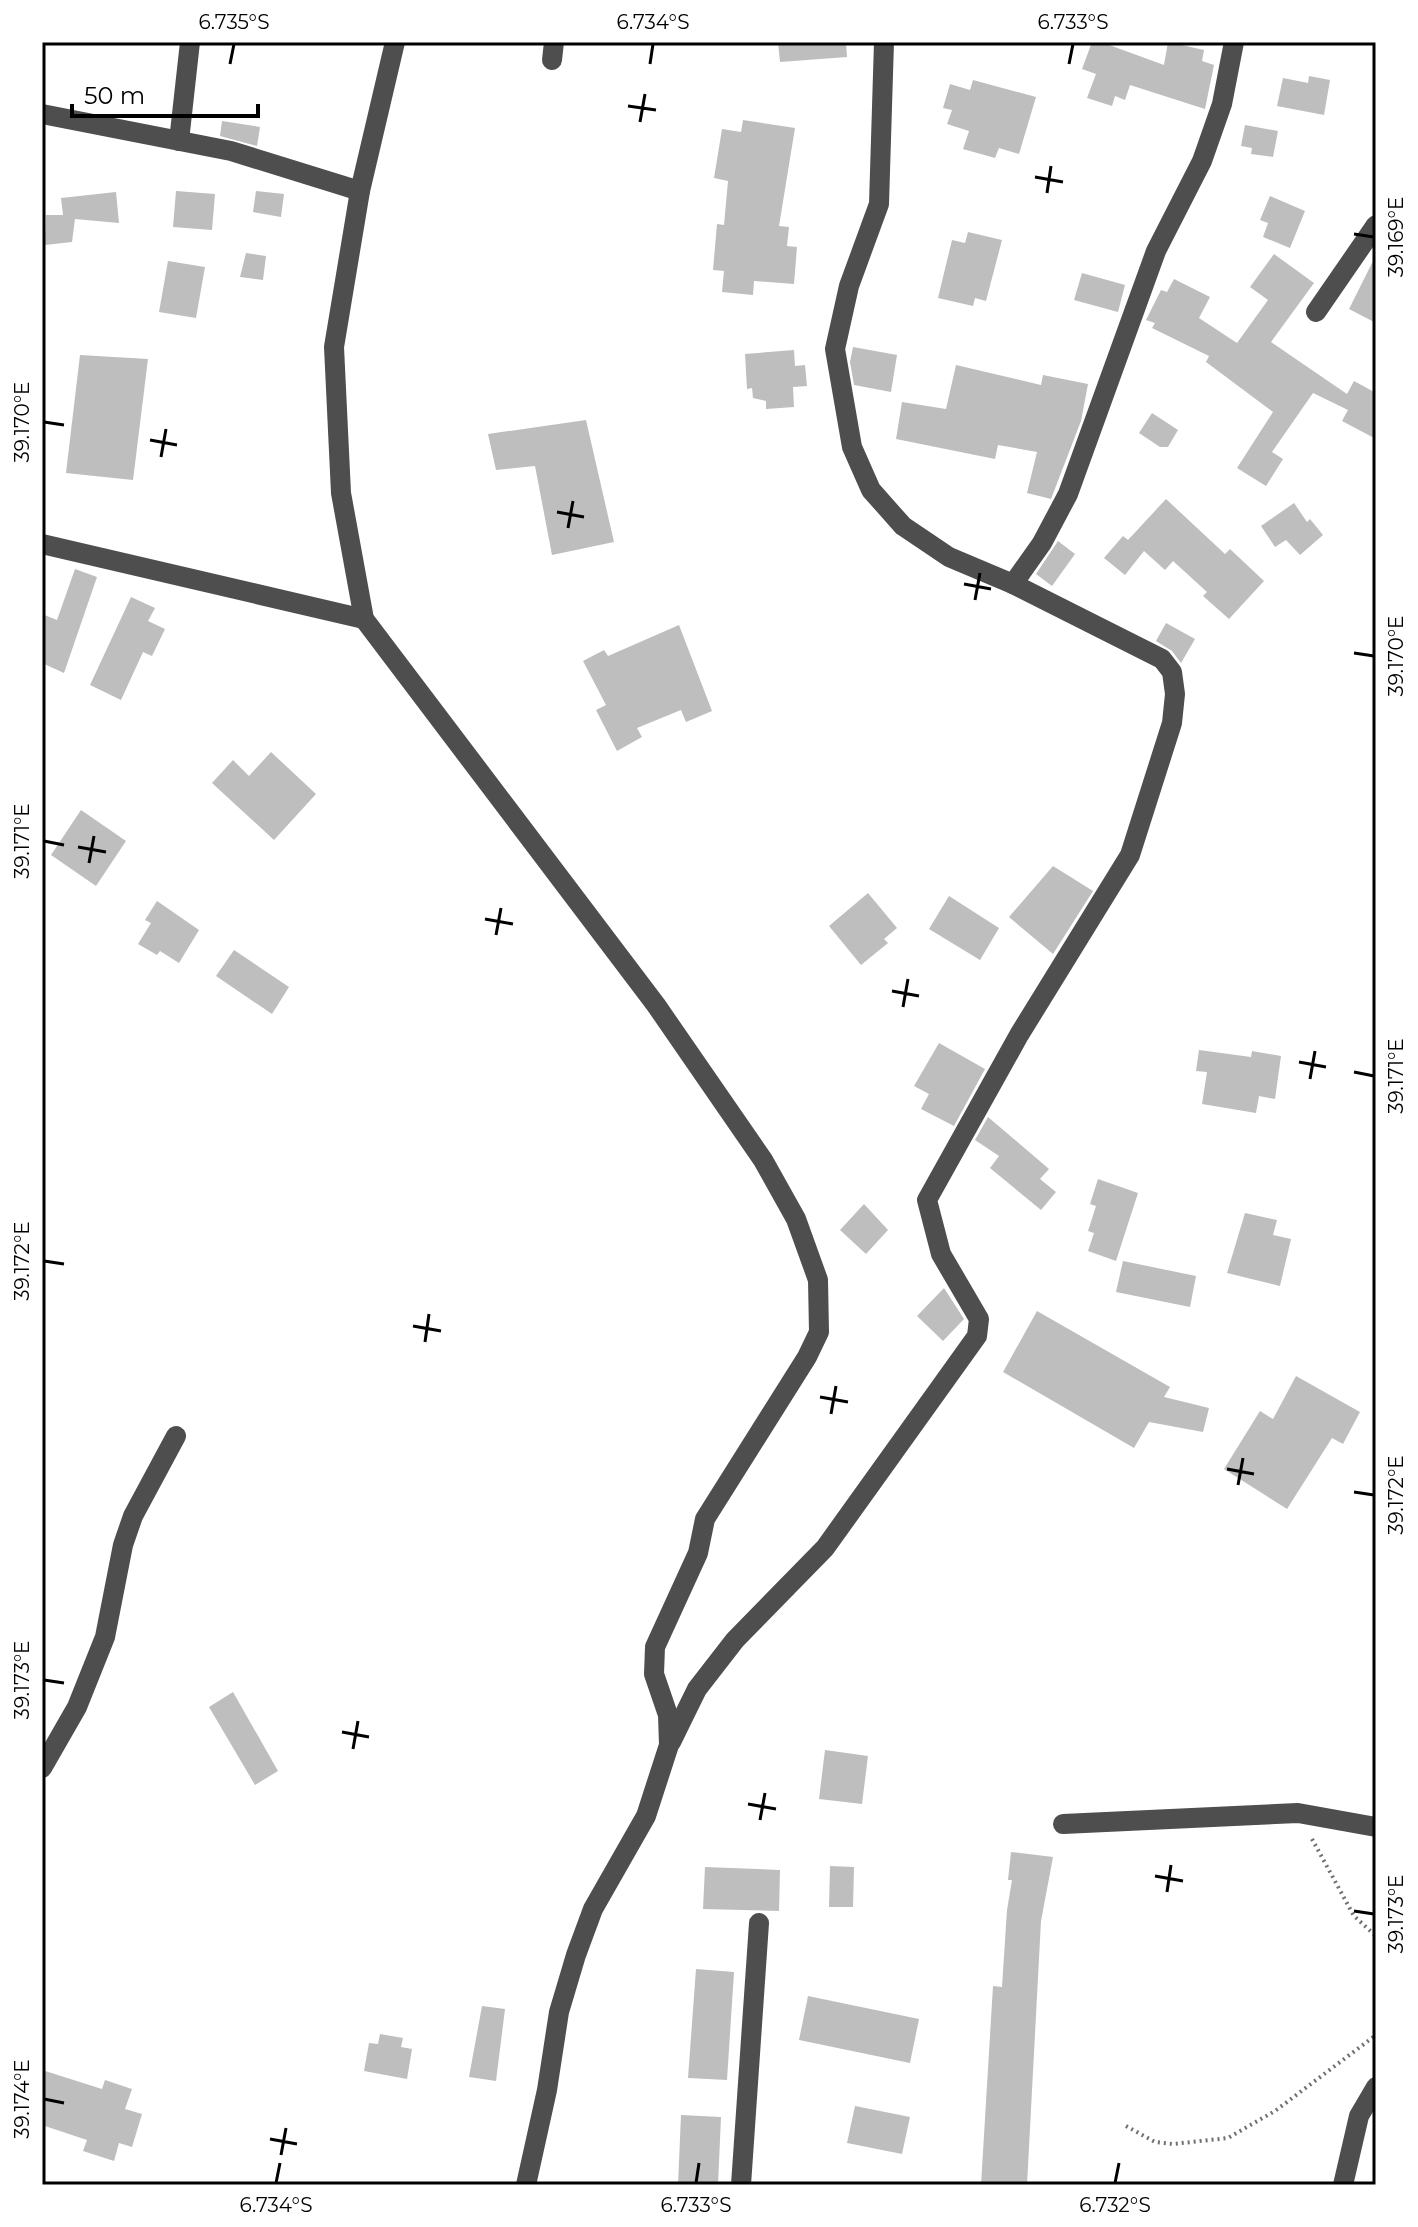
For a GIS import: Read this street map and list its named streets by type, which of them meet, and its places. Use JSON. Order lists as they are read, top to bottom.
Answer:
{
  "scale_bar": "50 m",
  "coordinates": [
    "6.735°S",
    "6.734°S",
    "6.733°S",
    "39.169°E",
    "39.170°E",
    "39.171°E",
    "39.172°E",
    "39.173°E",
    "39.174°E",
    "6.732°S"
  ]
}
